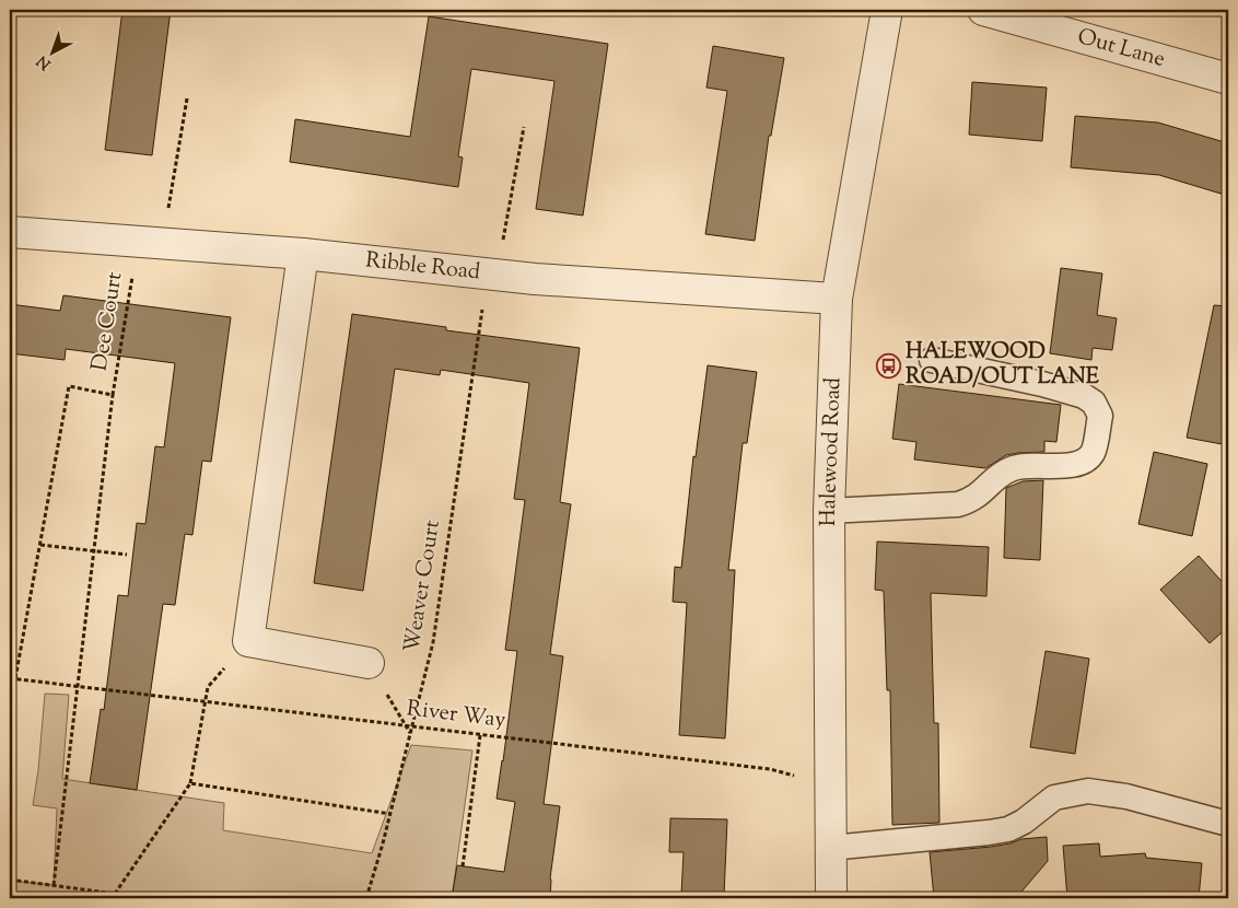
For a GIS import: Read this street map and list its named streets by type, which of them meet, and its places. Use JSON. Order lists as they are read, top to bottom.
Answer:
{
  "streets": {
    "street": ["Out Lane", "Ribble Road", "Halewood Road"],
    "path": ["Dee Court", "Weaver Court", "River Way"]
  },
  "crossings": [
    ["Ribble Road", "Dee Court"],
    ["Ribble Road", "Halewood Road"],
    ["Ribble Road", "Weaver Court"],
    ["Dee Court", "River Way"],
    ["Halewood Road", "River Way"],
    ["Weaver Court", "River Way"]
  ],
  "places": {
    "bus stop": ["HALEWOOD ROAD/OUT LANE"]
  },
  "north": "bottom left"
}
